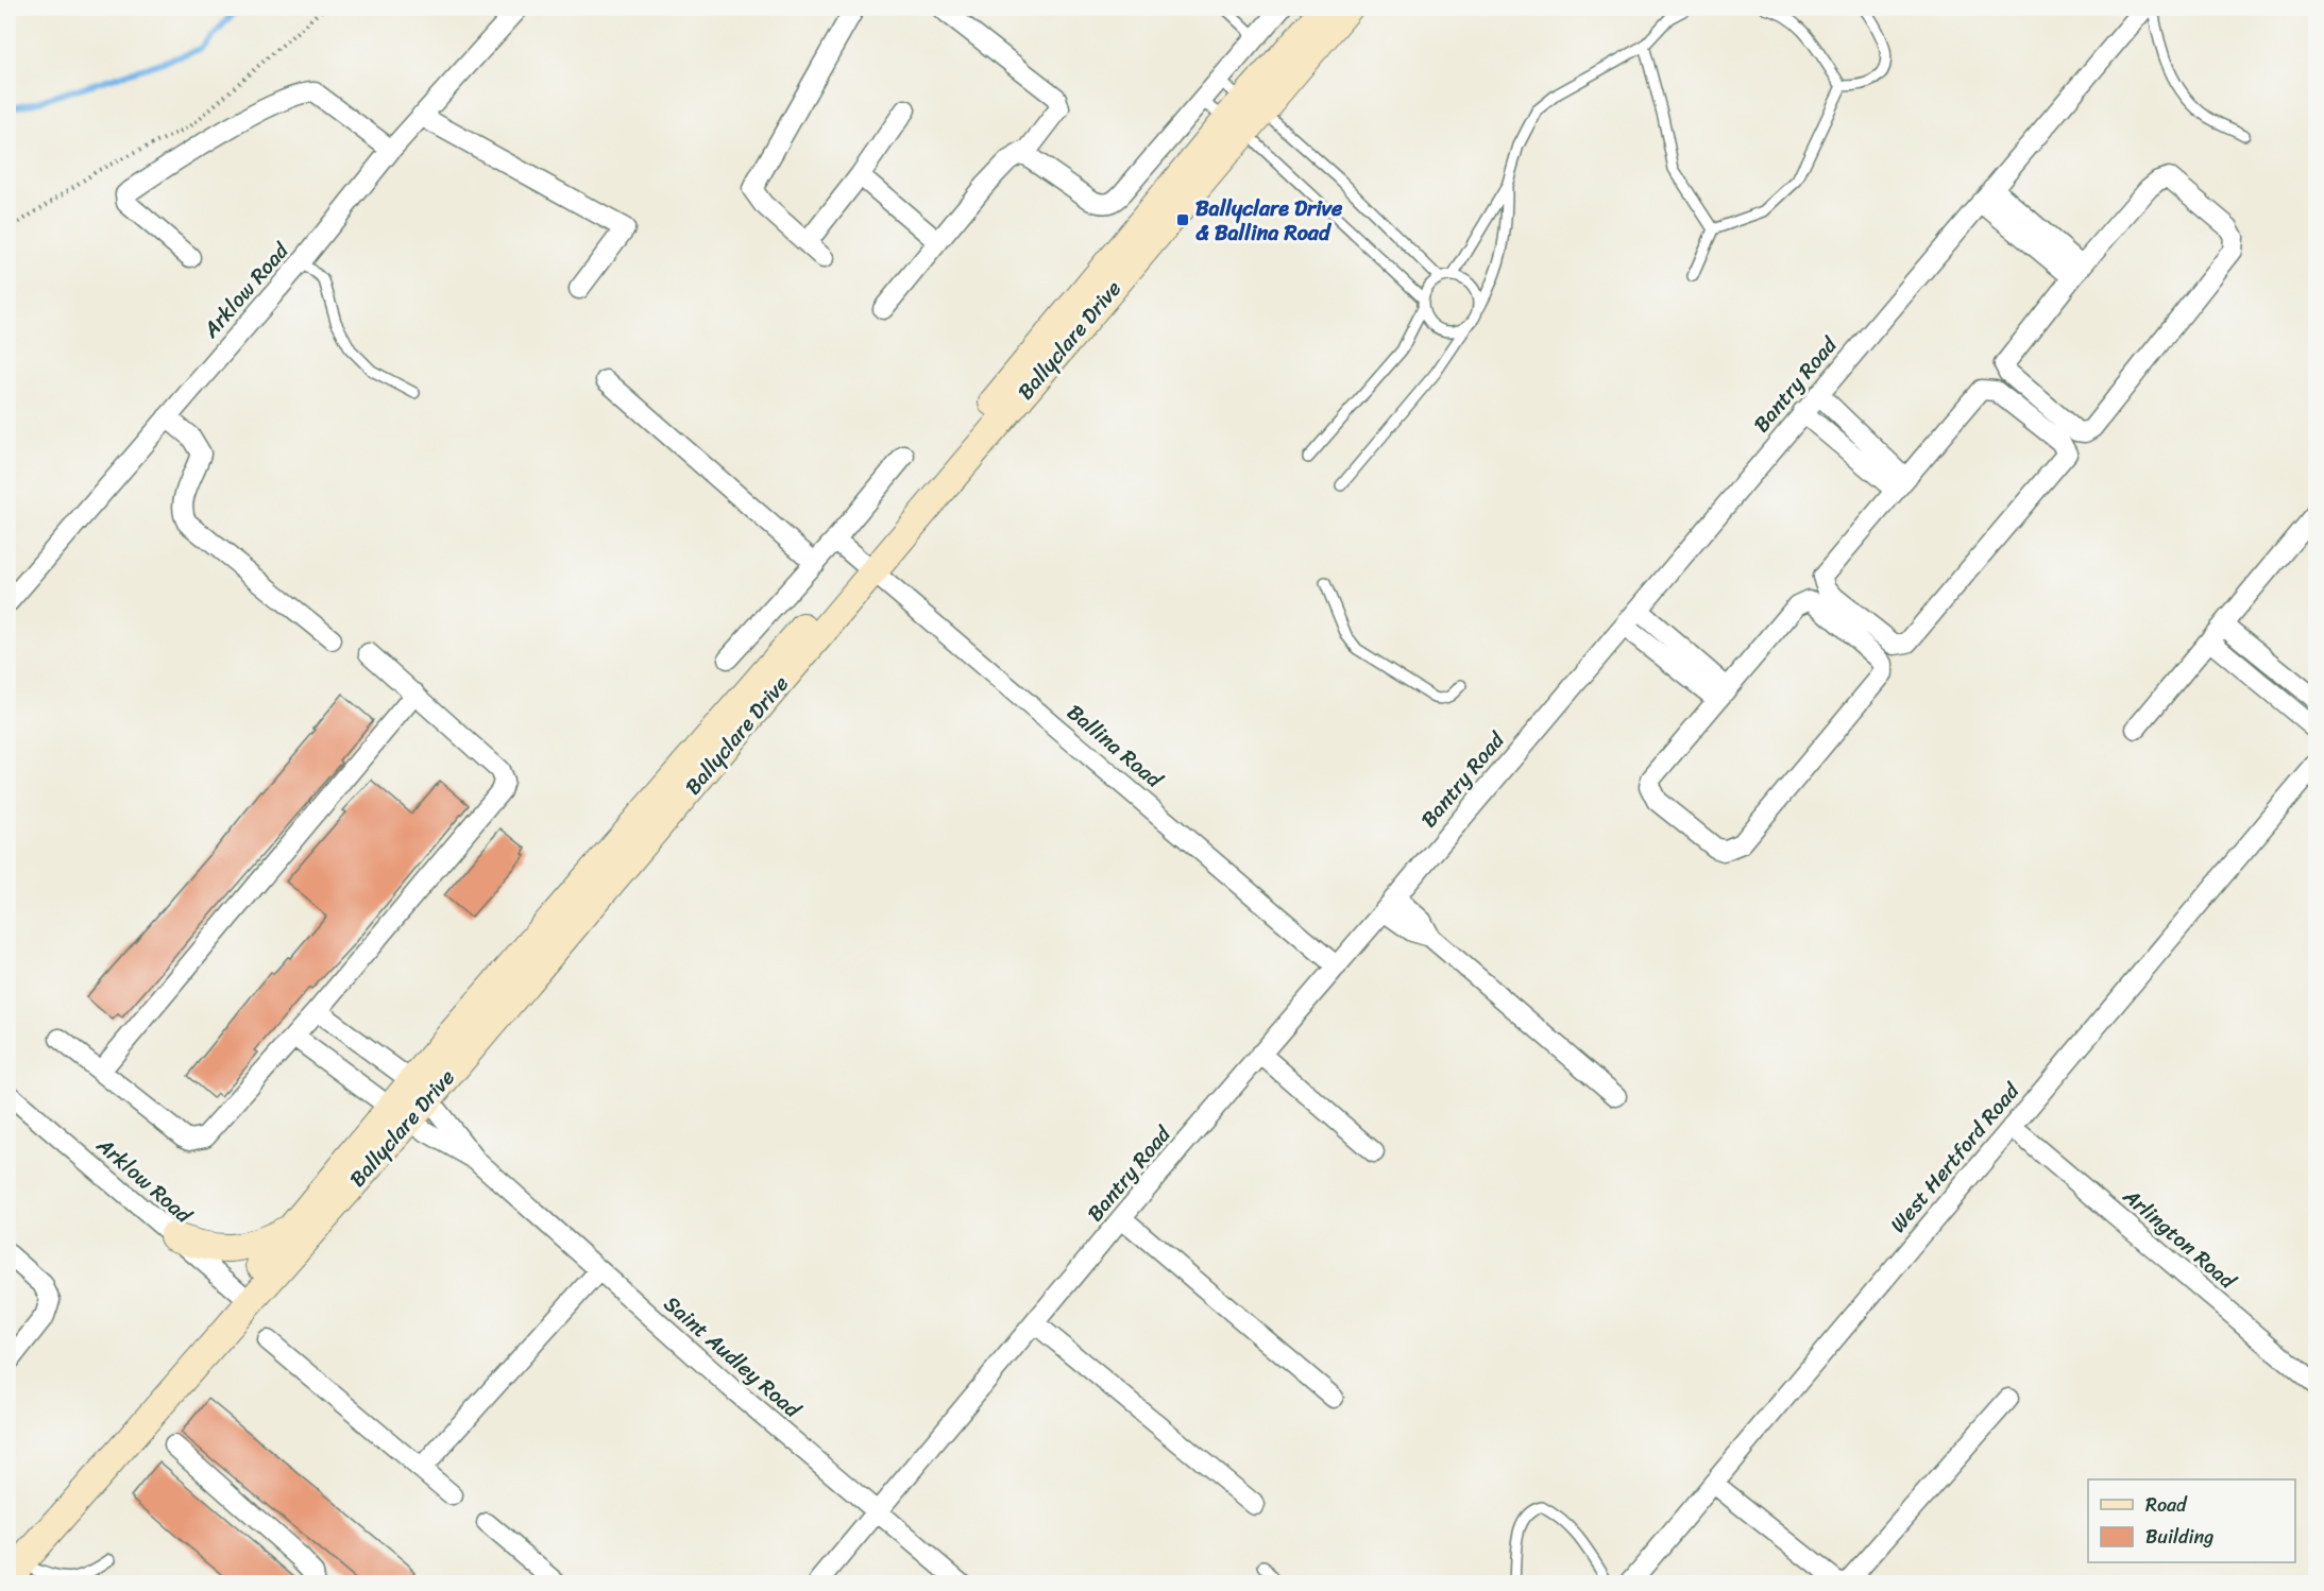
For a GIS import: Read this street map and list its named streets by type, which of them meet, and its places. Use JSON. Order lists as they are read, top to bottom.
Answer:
{
  "streets": {
    "street": [
      "Arklow Road",
      "Ballyclare Drive",
      "Bantry Road",
      "Ballina Road",
      "West Hertford Road",
      "Arlington Road",
      "Saint Audley Road"
    ]
  },
  "crossings": [
    ["Arklow Road", "Ballyclare Drive"],
    ["Ballyclare Drive", "Ballina Road"],
    ["Ballyclare Drive", "Saint Audley Road"],
    ["Bantry Road", "Ballina Road"],
    ["Bantry Road", "Saint Audley Road"],
    ["West Hertford Road", "Arlington Road"]
  ],
  "places": {
    "transit": ["Ballyclare Drive & Ballina Road"]
  },
  "legend": ["Road", "Building"]
}
